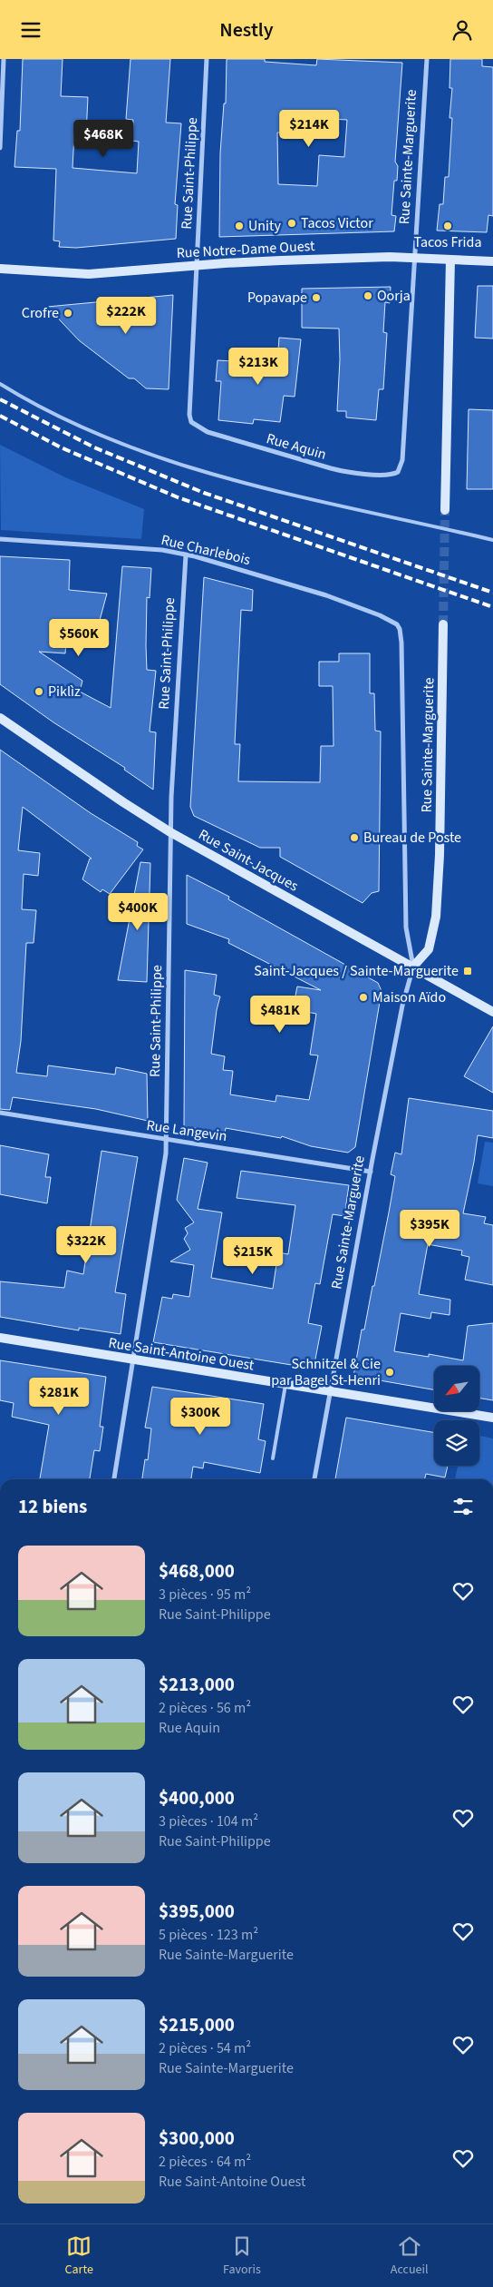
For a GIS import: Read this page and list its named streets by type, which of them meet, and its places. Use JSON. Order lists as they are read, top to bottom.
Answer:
{
  "streets": {
    "main road": [
      "Rue Sainte-Marguerite",
      "Rue Notre-Dame Ouest",
      "Rue Saint-Jacques",
      "Rue Saint-Antoine Ouest"
    ],
    "street": [
      "Rue Saint-Philippe",
      "Rue Aquin",
      "Rue Charlebois",
      "Rue Langevin"
    ]
  },
  "crossings": [
    ["Rue Sainte-Marguerite", "Rue Notre-Dame Ouest"],
    ["Rue Sainte-Marguerite", "Rue Aquin"],
    ["Rue Sainte-Marguerite", "Rue Charlebois"],
    ["Rue Sainte-Marguerite", "Rue Saint-Jacques"],
    ["Rue Sainte-Marguerite", "Rue Langevin"],
    ["Rue Sainte-Marguerite", "Rue Saint-Antoine Ouest"],
    ["Rue Saint-Philippe", "Rue Notre-Dame Ouest"],
    ["Rue Saint-Philippe", "Rue Aquin"],
    ["Rue Saint-Philippe", "Rue Charlebois"],
    ["Rue Saint-Philippe", "Rue Saint-Jacques"],
    ["Rue Saint-Philippe", "Rue Langevin"],
    ["Rue Saint-Philippe", "Rue Saint-Antoine Ouest"]
  ],
  "places": {
    "other": [
      "Tacos Victor",
      "Unity",
      "Tacos Frida",
      "Oorja",
      "Popavape",
      "Crofre",
      "Piklìz",
      "Bureau de Poste",
      "Maison Aïdo",
      "Schnitzel & Cie par Bagel St-Henri"
    ],
    "transit": ["Saint-Jacques / Sainte-Marguerite"]
  },
  "north": "bottom left",
  "page": {
    "header": "Nestly",
    "price": [
      "$214K",
      "$468K",
      "$222K",
      "$213K",
      "$560K",
      "$400K",
      "$481K",
      "$395K",
      "$322K",
      "$215K",
      "$281K",
      "$300K"
    ],
    "heading": "12 biens",
    "list": [
      {
        "name": "$468,000",
        "note": "3 pièces · 95 m² · Rue Saint-Philippe"
      },
      {
        "name": "$213,000",
        "note": "2 pièces · 56 m² · Rue Aquin"
      },
      {
        "name": "$400,000",
        "note": "3 pièces · 104 m² · Rue Saint-Philippe"
      },
      {
        "name": "$395,000",
        "note": "5 pièces · 123 m² · Rue Sainte-Marguerite"
      },
      {
        "name": "$215,000",
        "note": "2 pièces · 54 m² · Rue Sainte-Marguerite"
      },
      {
        "name": "$300,000",
        "note": "2 pièces · 64 m² · Rue Saint-Antoine Ouest"
      }
    ],
    "tabs": ["Carte", "Favoris", "Accueil"]
  }
}
